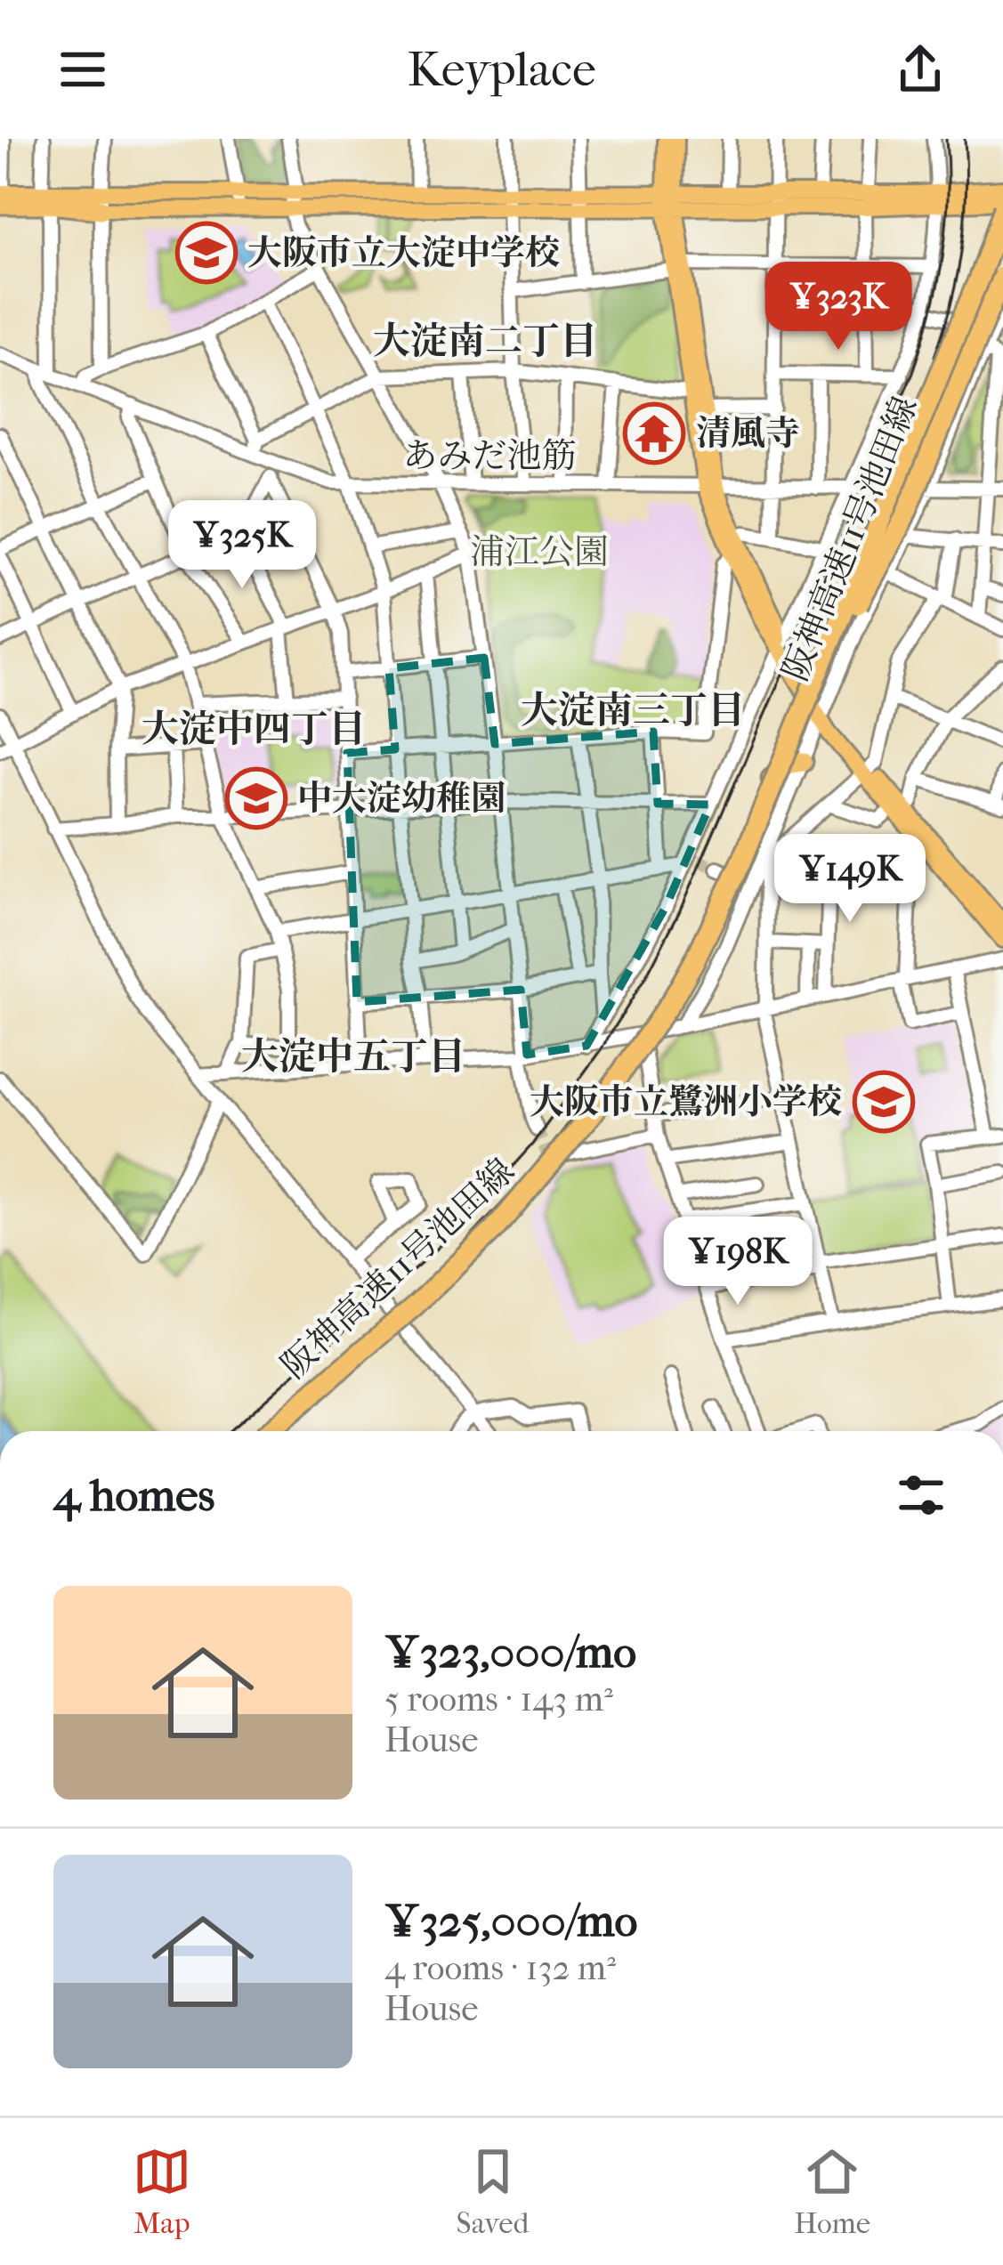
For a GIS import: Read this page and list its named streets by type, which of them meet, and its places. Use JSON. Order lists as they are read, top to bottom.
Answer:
{
  "streets": {
    "highway": ["阪神高速11号池田線"],
    "street": ["あみだ池筋"]
  },
  "districts": [
    "大淀南二丁目",
    "大淀南三丁目",
    "大淀中四丁目",
    "大淀中五丁目"
  ],
  "parks": ["浦江公園"],
  "places": {
    "school or university": ["大阪市立大淀中学校", "中大淀幼稚園", "大阪市立鷺洲小学校"],
    "temple": ["清風寺"]
  },
  "page": {
    "header": "Keyplace",
    "price": [
      "¥323K",
      "¥325K",
      "¥149K",
      "¥198K"
    ],
    "heading": "4 homes",
    "list": [
      {
        "name": "¥323,000/mo",
        "note": "5 rooms · 143 m² · House"
      },
      {
        "name": "¥325,000/mo",
        "note": "4 rooms · 132 m² · House"
      }
    ],
    "tabs": ["Map", "Saved", "Home"]
  }
}
